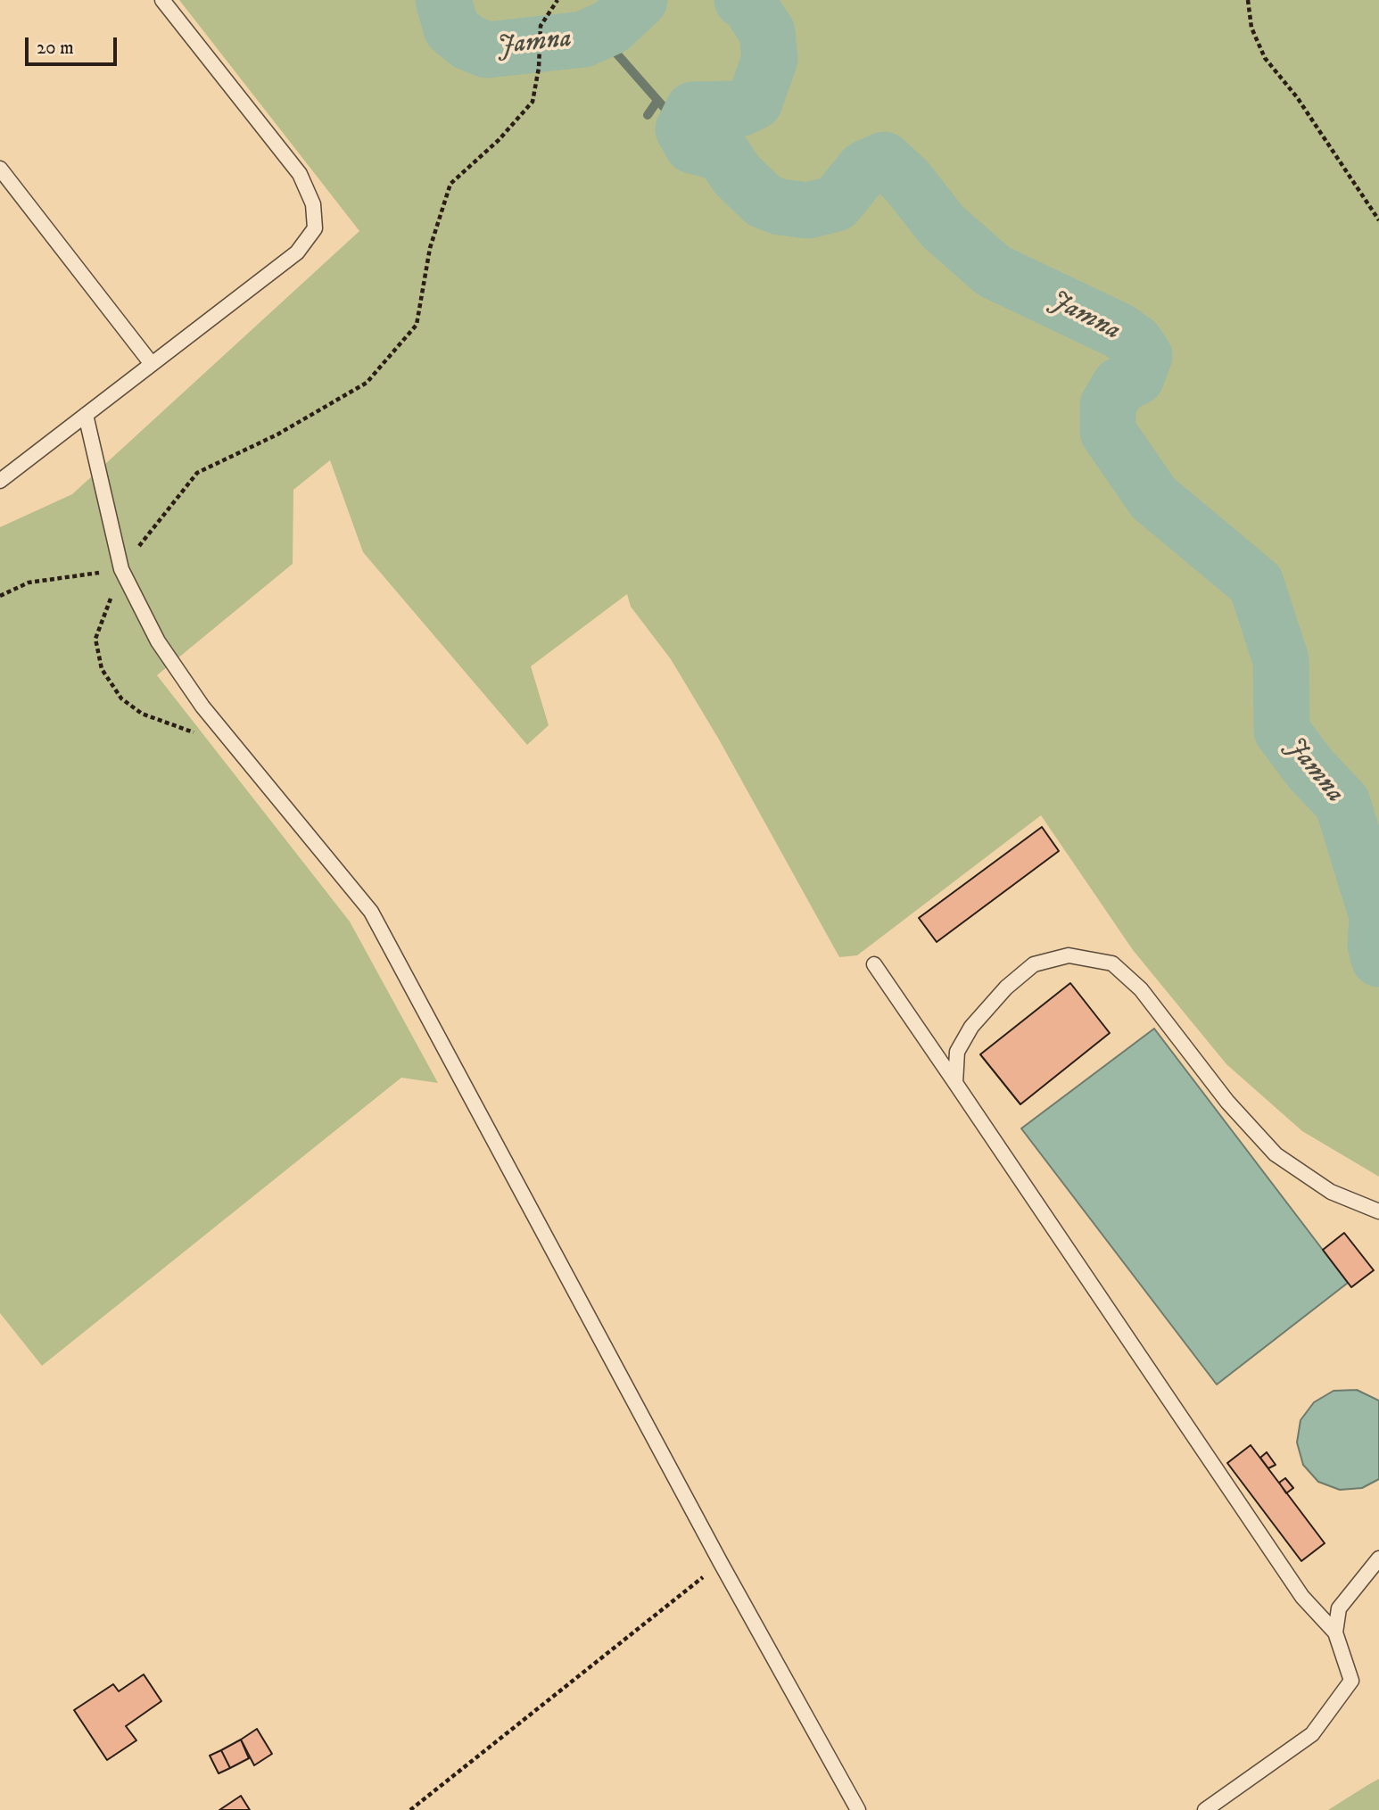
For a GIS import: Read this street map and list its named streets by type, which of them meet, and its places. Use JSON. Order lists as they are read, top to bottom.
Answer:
{
  "water": ["Jamna"],
  "scale_bar": "20 m"
}
